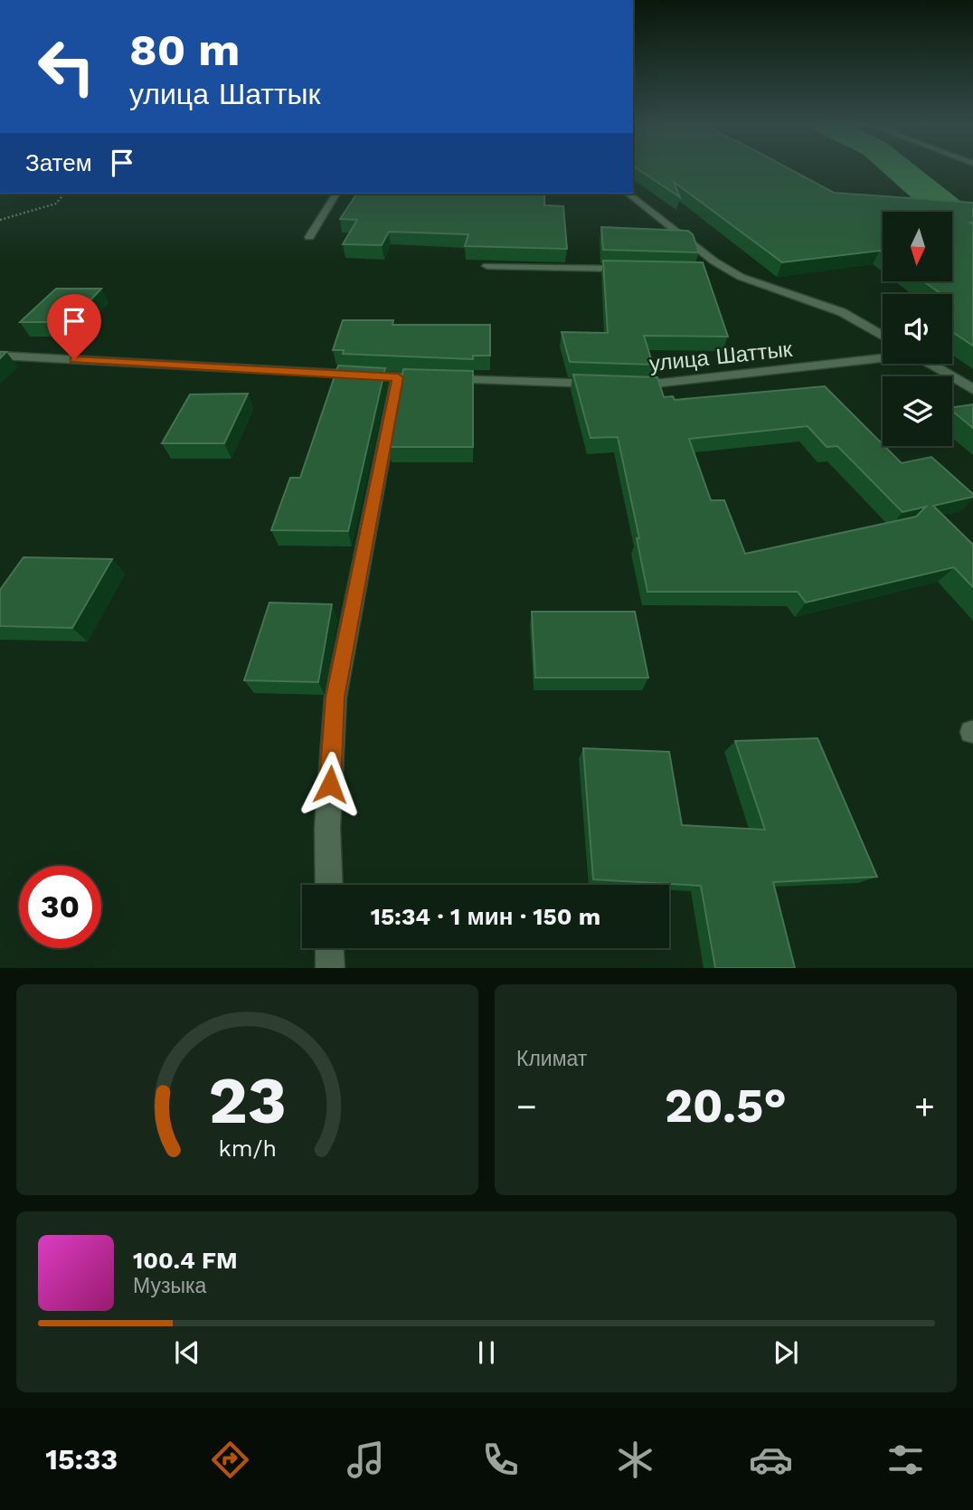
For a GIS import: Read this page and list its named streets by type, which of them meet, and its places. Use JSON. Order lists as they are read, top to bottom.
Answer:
{
  "streets": {
    "street": ["улица Шаттык"]
  },
  "north": "bottom",
  "page": {
    "turn": ["80 m", "улица Шаттык"],
    "then": "Затем",
    "limit": "30",
    "trip": "15:34 · 1 мин · 150 m",
    "tile": "Климат",
    "heat": ["−", "20.5°", "+"],
    "song": ["100.4 FM", "Музыка"],
    "tabs": "15:33",
    "gauge": ["23", "km/h"]
  }
}
